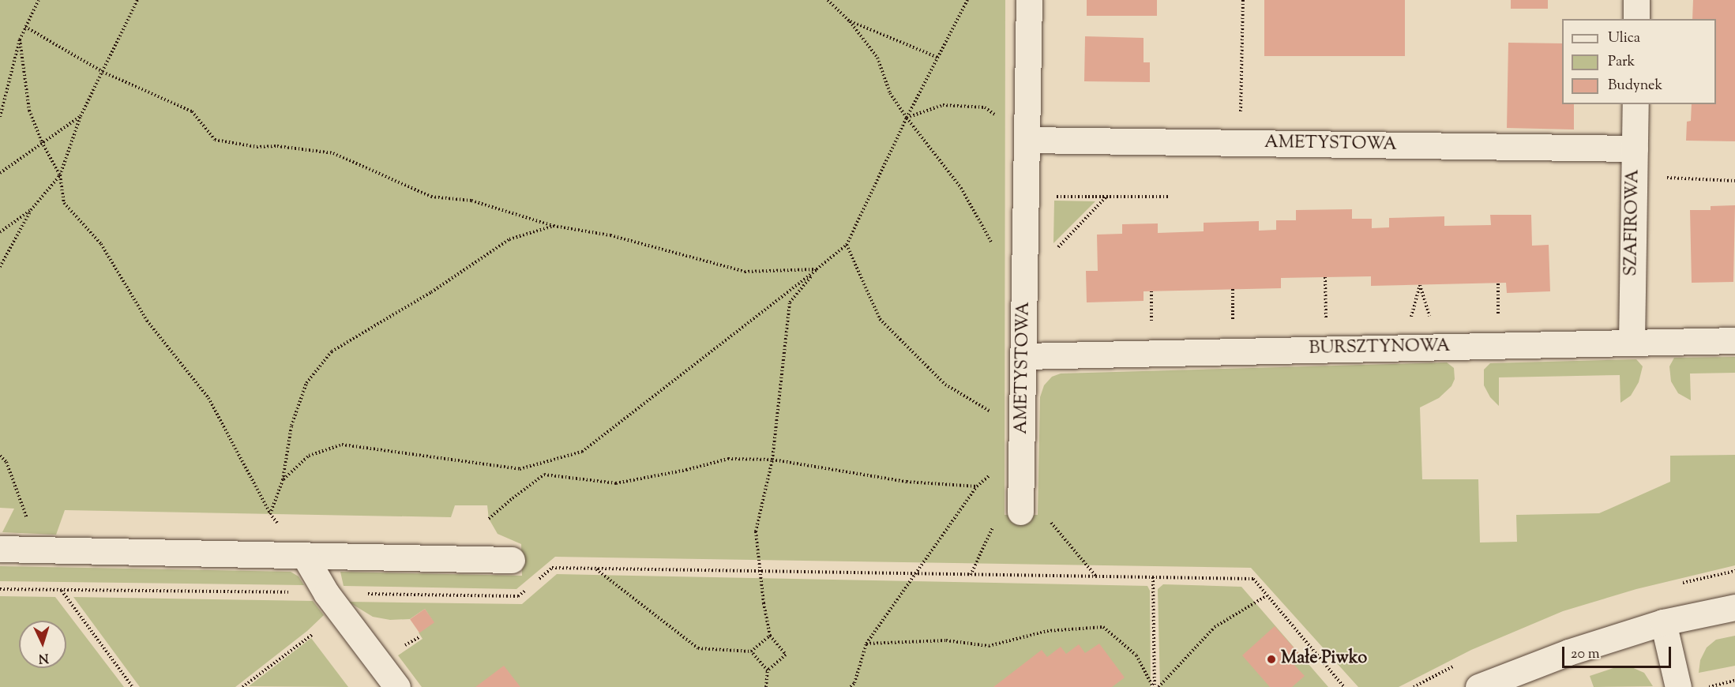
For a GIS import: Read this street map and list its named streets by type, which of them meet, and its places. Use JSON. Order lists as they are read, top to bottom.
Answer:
{
  "streets": {
    "street": ["AMETYSTOWA", "SZAFIROWA", "BURSZTYNOWA"]
  },
  "crossings": [
    ["AMETYSTOWA", "SZAFIROWA"],
    ["AMETYSTOWA", "BURSZTYNOWA"],
    ["SZAFIROWA", "BURSZTYNOWA"]
  ],
  "places": ["Małe Piwko"],
  "legend": ["Ulica", "Park", "Budynek"],
  "scale_bar": "20 m",
  "north": "bottom"
}
